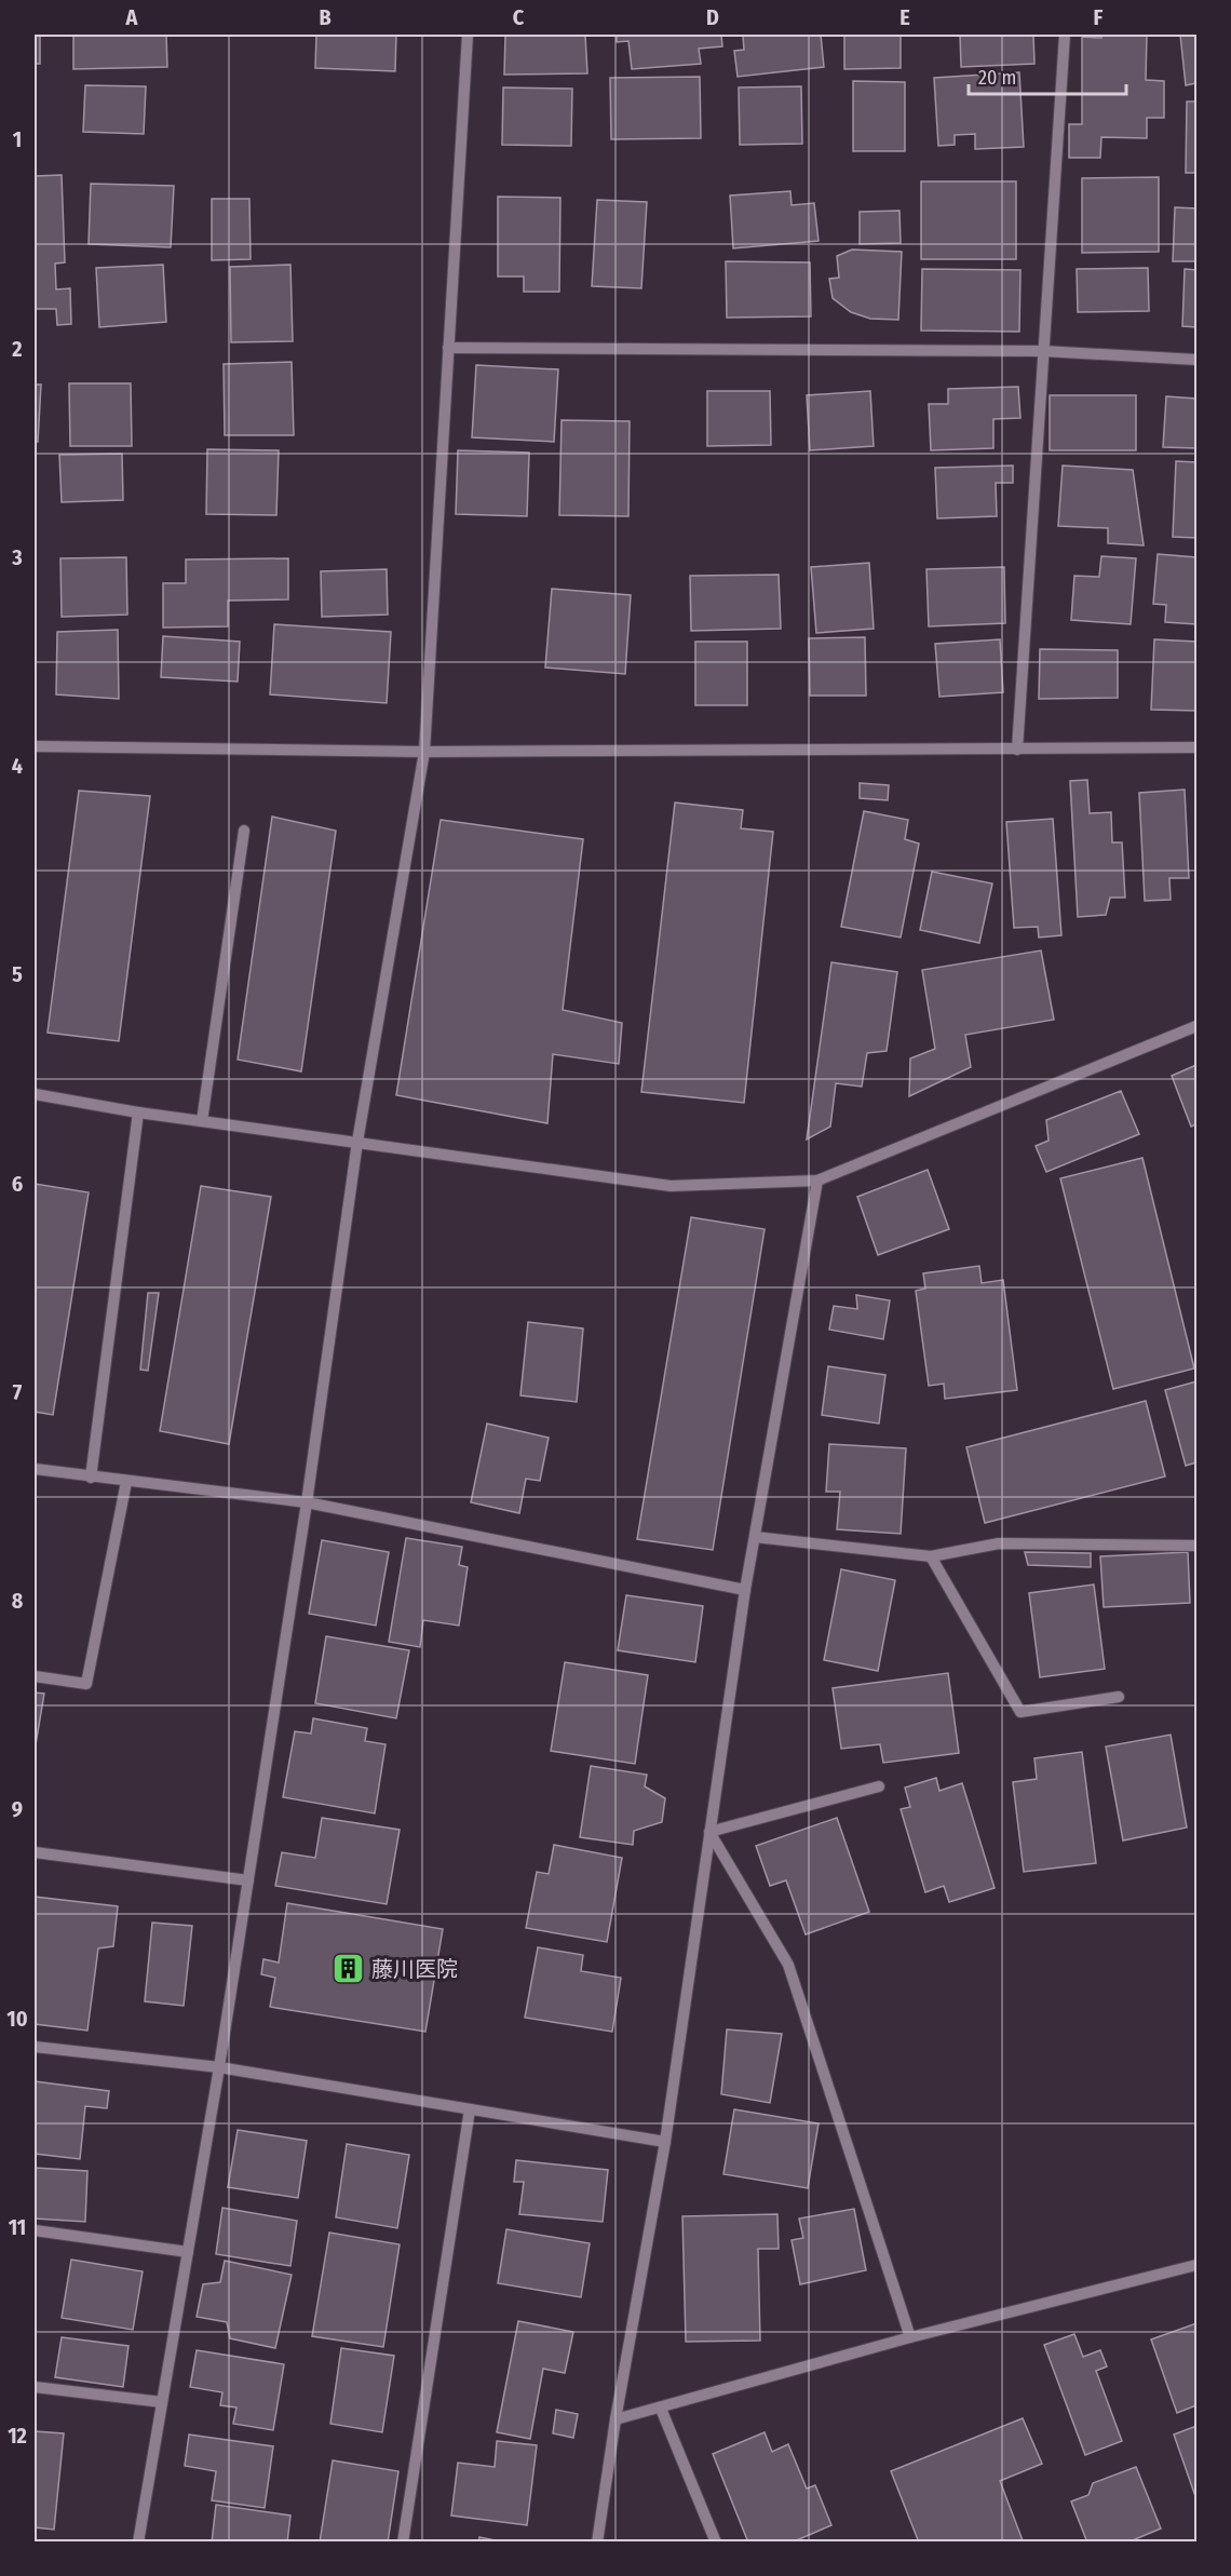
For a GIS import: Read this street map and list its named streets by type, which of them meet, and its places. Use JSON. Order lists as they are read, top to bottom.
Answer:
{
  "places": {
    "building": ["藤川医院"]
  },
  "scale_bar": "20 m",
  "grid": {
    "columns": [
      "A",
      "B",
      "C",
      "D",
      "E",
      "F"
    ],
    "rows": [
      "1",
      "2",
      "3",
      "4",
      "5",
      "6",
      "7",
      "8",
      "9",
      "10",
      "11",
      "12"
    ]
  }
}
